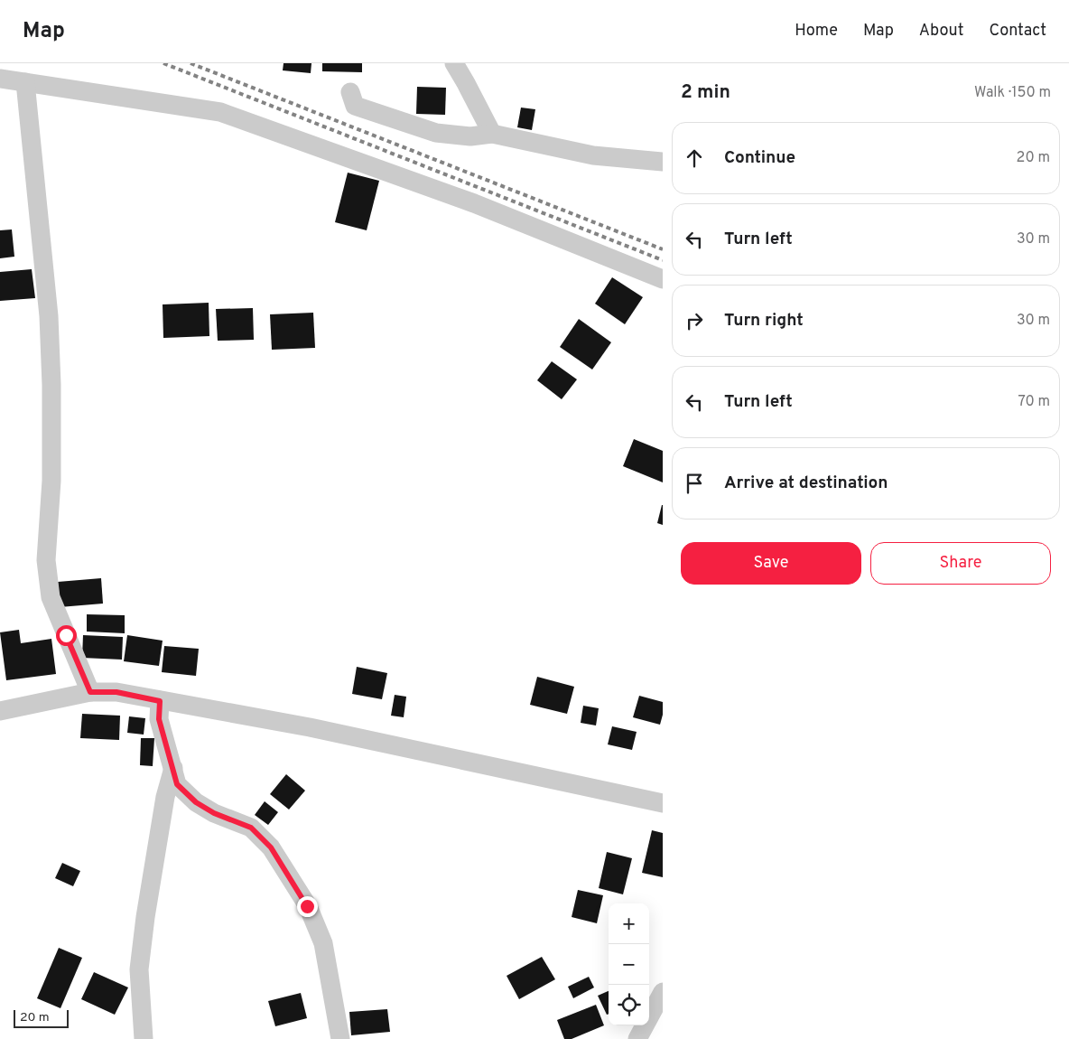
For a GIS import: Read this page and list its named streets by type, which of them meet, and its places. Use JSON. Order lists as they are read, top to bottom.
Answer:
{
  "scale_bar": "20 m",
  "page": {
    "header": "Map",
    "nav": [
      "Home",
      "Map",
      "About",
      "Contact"
    ],
    "heading": ["2 min", "Walk · 150 m"],
    "list": [
      ["Continue", "20 m"],
      ["Turn left", "30 m"],
      ["Turn right", "30 m"],
      ["Turn left", "70 m"],
      "Arrive at destination"
    ],
    "buttons": ["Save", "Share"],
    "map_buttons": ["+", "−"],
    "scale": "20 m"
  }
}
